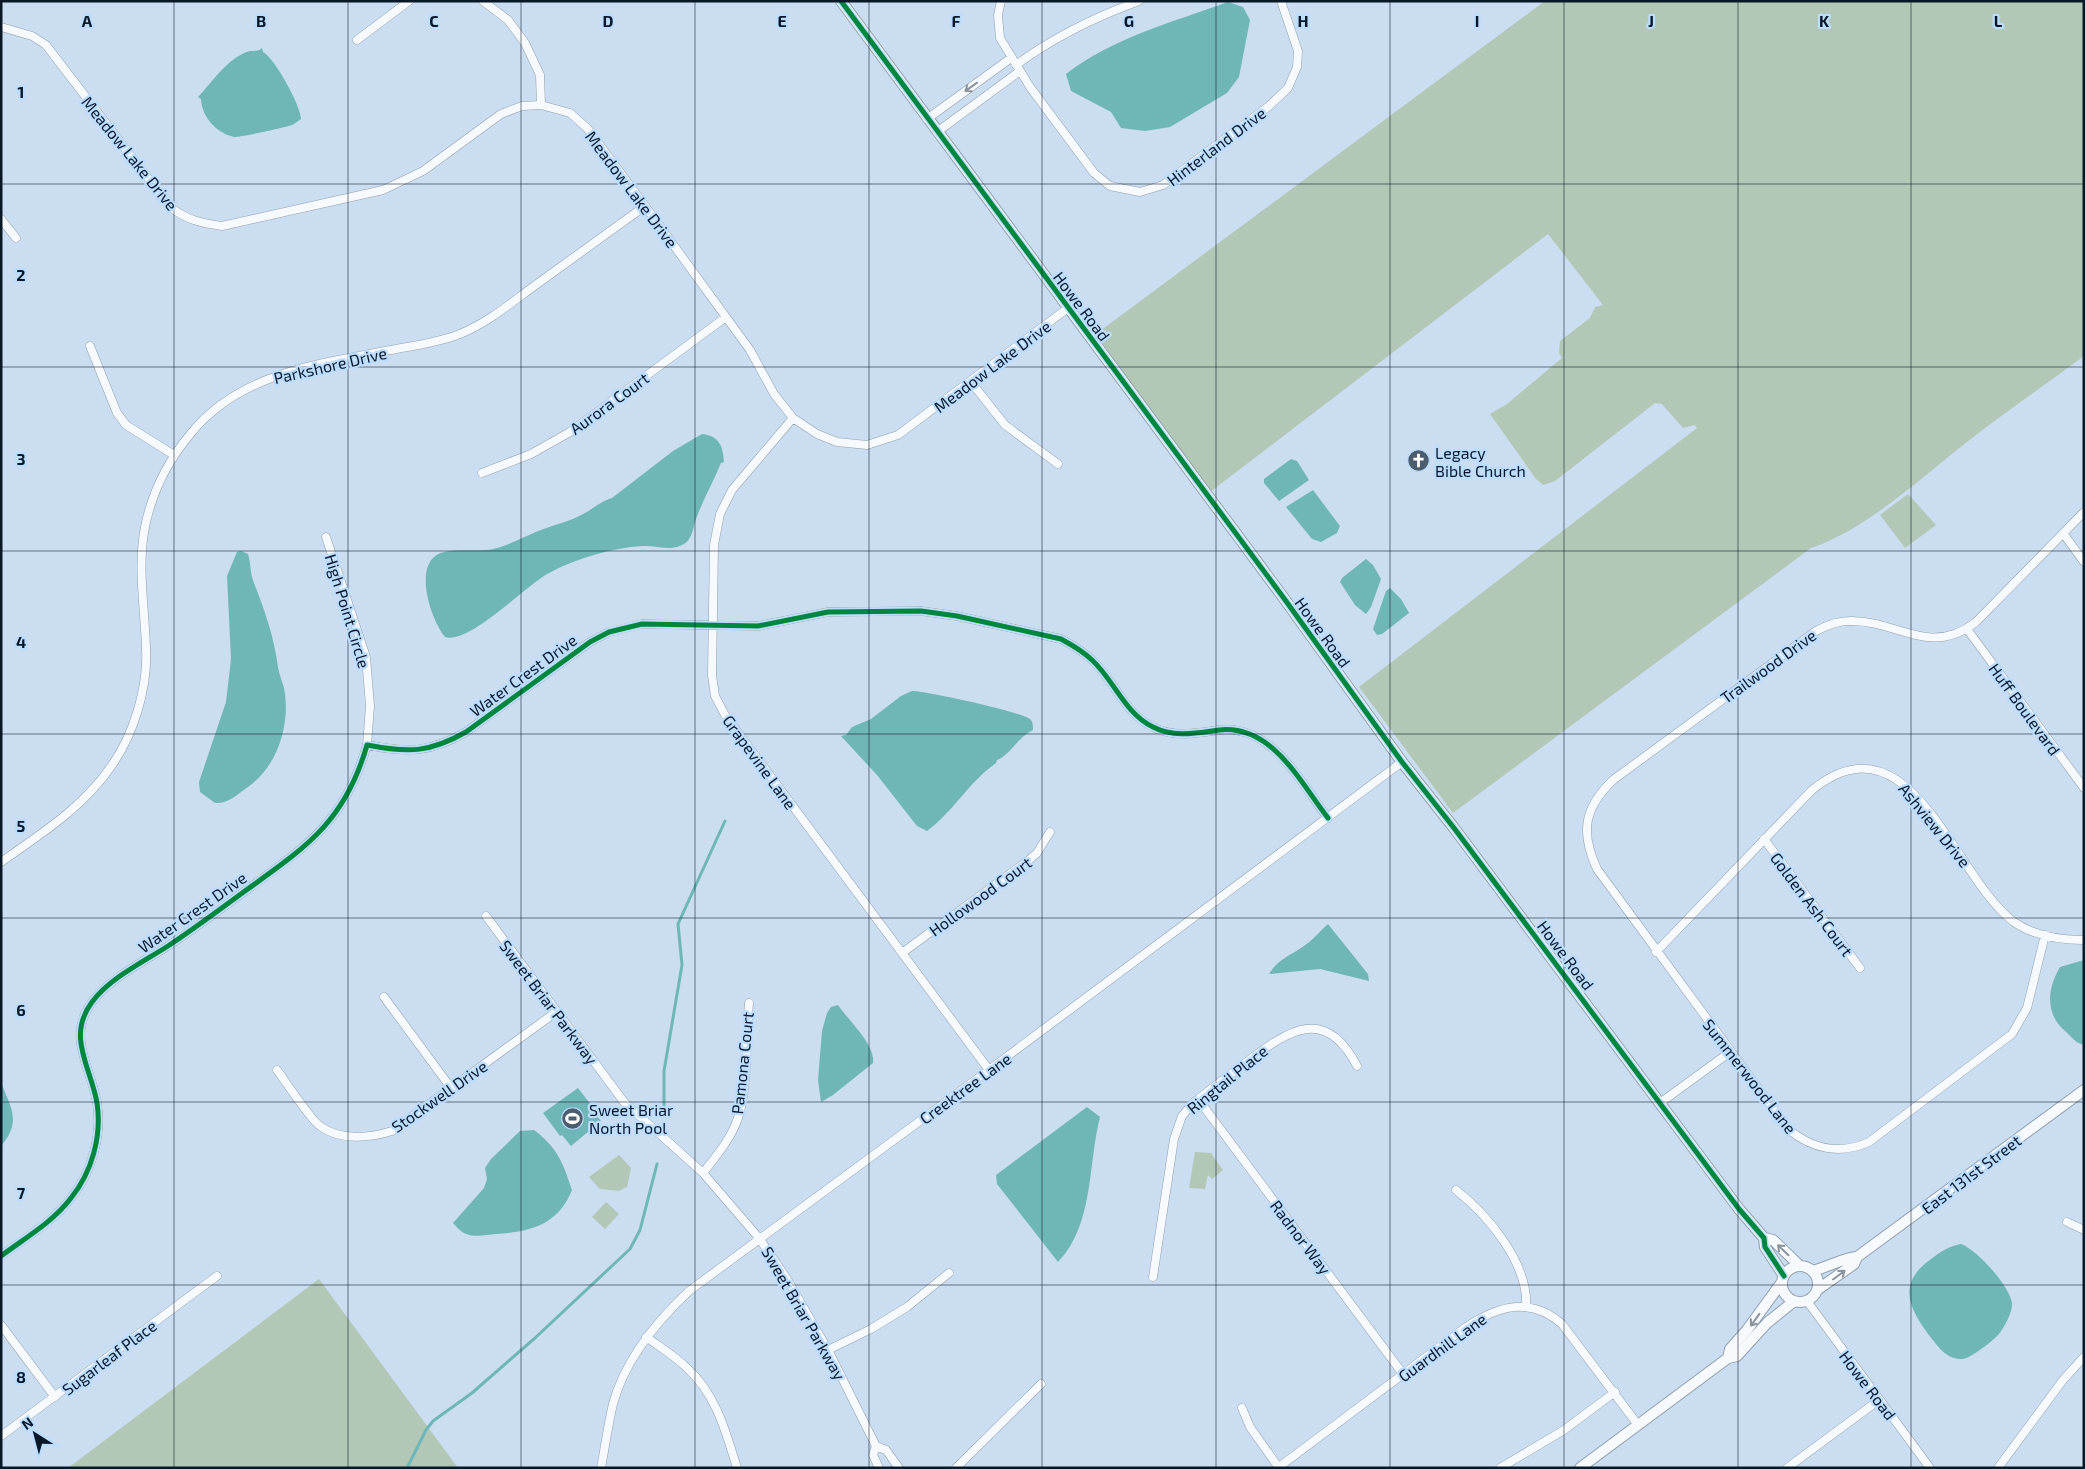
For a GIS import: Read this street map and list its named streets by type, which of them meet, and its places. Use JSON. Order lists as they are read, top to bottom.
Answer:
{
  "streets": {
    "street": [
      "Hinterland Drive",
      "Meadow Lake Drive",
      "Howe Road",
      "Parkshore Drive",
      "Aurora Court",
      "High Point Circle",
      "Trailwood Drive",
      "Water Crest Drive",
      "Huff Boulevard",
      "Grapevine Lane",
      "Ashview Drive",
      "Hollowood Court",
      "Golden Ash Court",
      "Sweet Briar Parkway",
      "Pamona Court",
      "Summerwood Lane",
      "Ringtail Place",
      "Creektree Lane",
      "Stockwell Drive",
      "East 131st Street",
      "Radnor Way",
      "Guardhill Lane",
      "Sugarleaf Place"
    ]
  },
  "crossings": [
    ["Meadow Lake Drive", "Howe Road"],
    ["Meadow Lake Drive", "Parkshore Drive"],
    ["Meadow Lake Drive", "Aurora Court"],
    ["Meadow Lake Drive", "Grapevine Lane"],
    ["Howe Road", "Creektree Lane"],
    ["Howe Road", "East 131st Street"],
    ["High Point Circle", "Water Crest Drive"],
    ["Trailwood Drive", "Huff Boulevard"],
    ["Trailwood Drive", "Summerwood Lane"],
    ["Water Crest Drive", "Grapevine Lane"],
    ["Water Crest Drive", "Creektree Lane"],
    ["Grapevine Lane", "Hollowood Court"],
    ["Grapevine Lane", "Creektree Lane"],
    ["Ashview Drive", "Golden Ash Court"],
    ["Ashview Drive", "Summerwood Lane"],
    ["Sweet Briar Parkway", "Pamona Court"],
    ["Sweet Briar Parkway", "Creektree Lane"],
    ["Sweet Briar Parkway", "Stockwell Drive"],
    ["Ringtail Place", "Radnor Way"],
    ["Radnor Way", "Guardhill Lane"]
  ],
  "places": {
    "church": ["Legacy Bible Church"],
    "sports": ["Sweet Briar North Pool"]
  },
  "north": "top left",
  "grid": {
    "columns": [
      "A",
      "B",
      "C",
      "D",
      "E",
      "F",
      "G",
      "H",
      "I",
      "J",
      "K",
      "L"
    ],
    "rows": [
      "1",
      "2",
      "3",
      "4",
      "5",
      "6",
      "7",
      "8"
    ]
  }
}
